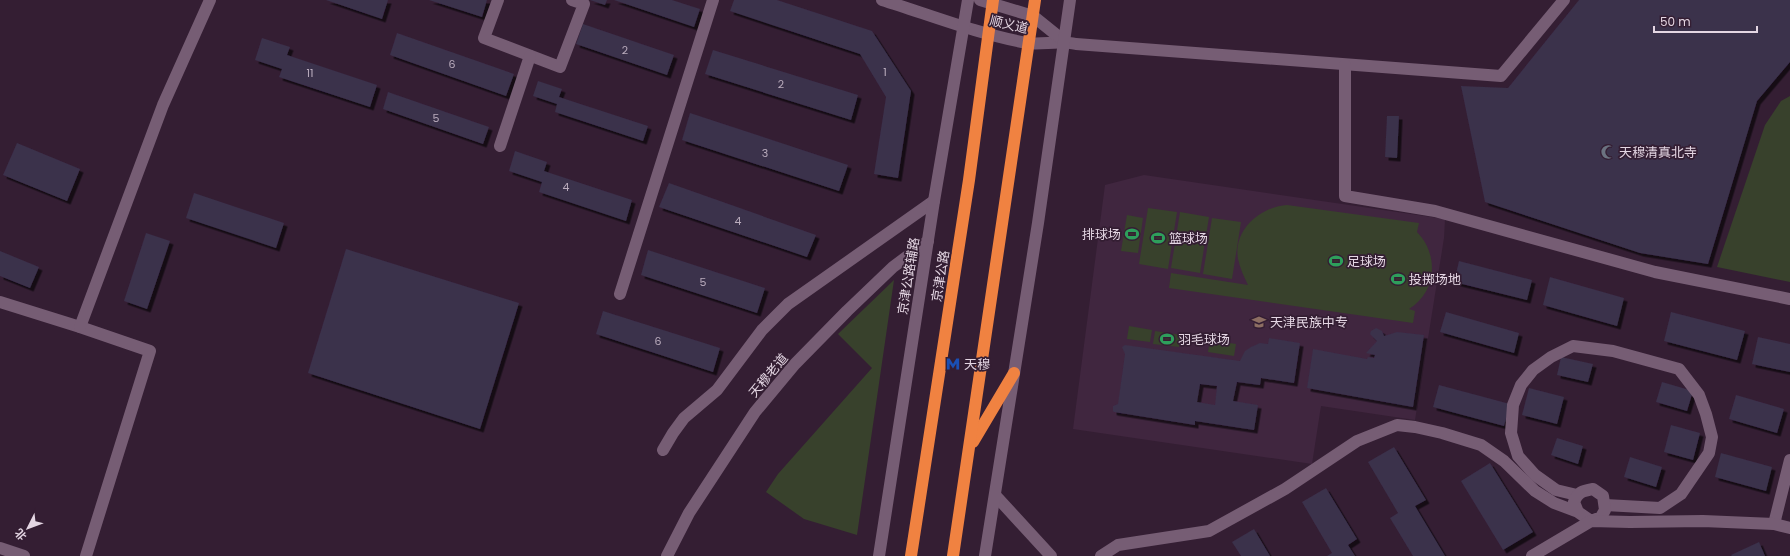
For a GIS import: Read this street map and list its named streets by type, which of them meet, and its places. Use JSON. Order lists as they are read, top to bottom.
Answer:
{
  "streets": {
    "highway": ["京津公路"],
    "street": ["顺义道", "京津公路辅路", "天穆老道"]
  },
  "crossings": [
    ["顺义道", "京津公路辅路"],
    ["顺义道", "京津公路"],
    ["京津公路辅路", "天穆老道"]
  ],
  "places": {
    "mosque": ["天穆清真北寺"],
    "sports": [
      "排球场",
      "篮球场",
      "足球场",
      "投掷场地",
      "羽毛球场"
    ],
    "school or university": ["天津民族中专"],
    "metro station": ["天穆"]
  },
  "house_numbers": [
    "2",
    "6",
    "1",
    "11",
    "2",
    "5",
    "3",
    "4",
    "4",
    "5",
    "6"
  ],
  "scale_bar": "50 m",
  "north": "bottom left"
}
